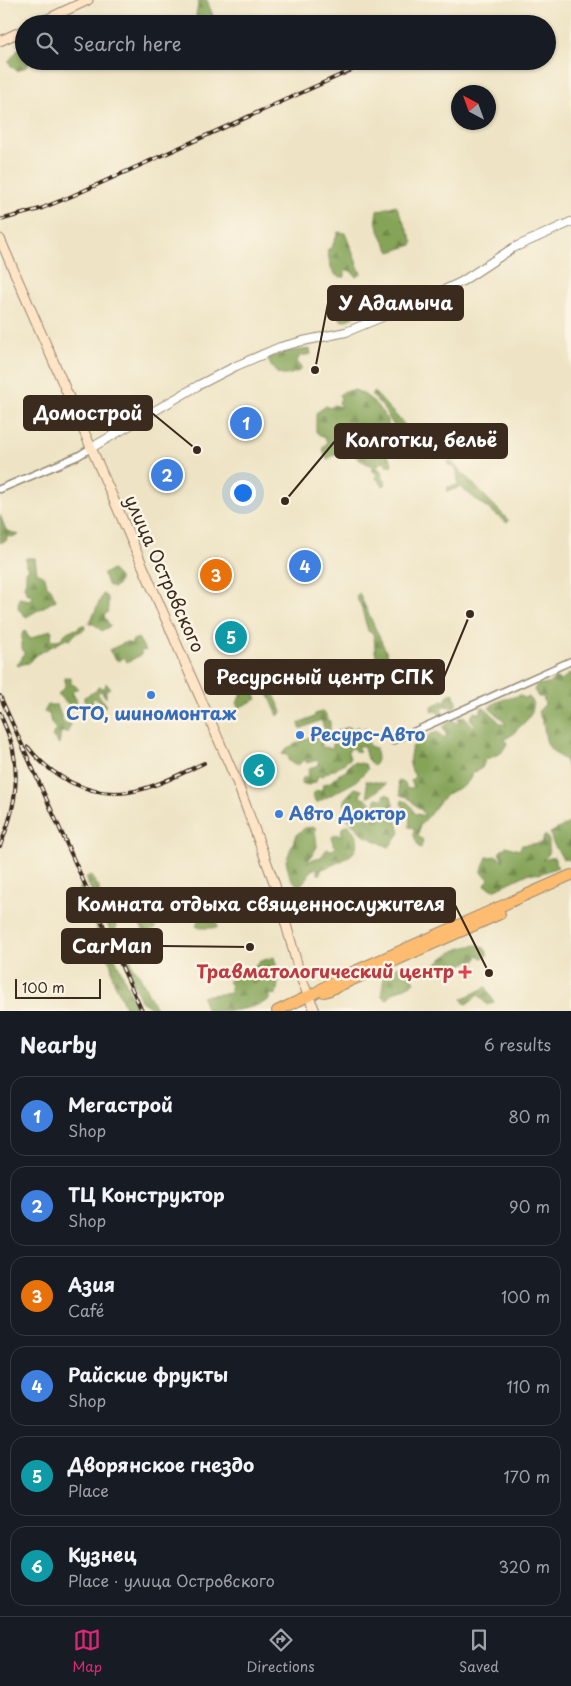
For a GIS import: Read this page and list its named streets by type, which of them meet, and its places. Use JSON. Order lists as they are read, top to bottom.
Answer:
{
  "streets": {
    "main road": ["улица Островского"]
  },
  "places": {
    "other": [
      "У Адамыча",
      "Домострой",
      "Колготки, бельё",
      "Ресурсный центр СПК",
      "СТО, шиномонтаж",
      "Ресурс-Авто",
      "Авто Доктор",
      "CarMan",
      "Комната отдыха священнослужителя"
    ],
    "health": ["Травматологический центр"]
  },
  "scale_bar": "100 m",
  "north": "top left",
  "page": {
    "search": "Search here",
    "pins": [
      "1",
      "2",
      "4",
      "3",
      "5",
      "6"
    ],
    "scale": "100 m",
    "heading": ["Nearby", "6 results"],
    "list": [
      {
        "mark": "1",
        "name": "Мегастрой",
        "note": "Shop",
        "value": "80 m"
      },
      {
        "mark": "2",
        "name": "ТЦ Конструктор",
        "note": "Shop",
        "value": "90 m"
      },
      {
        "mark": "3",
        "name": "Азия",
        "note": "Café",
        "value": "100 m"
      },
      {
        "mark": "4",
        "name": "Райские фрукты",
        "note": "Shop",
        "value": "110 m"
      },
      {
        "mark": "5",
        "name": "Дворянское гнездо",
        "note": "Place",
        "value": "170 m"
      },
      {
        "mark": "6",
        "name": "Кузнец",
        "note": "Place · улица Островского",
        "value": "320 m"
      }
    ],
    "nav": ["Map", "Directions", "Saved"]
  }
}
